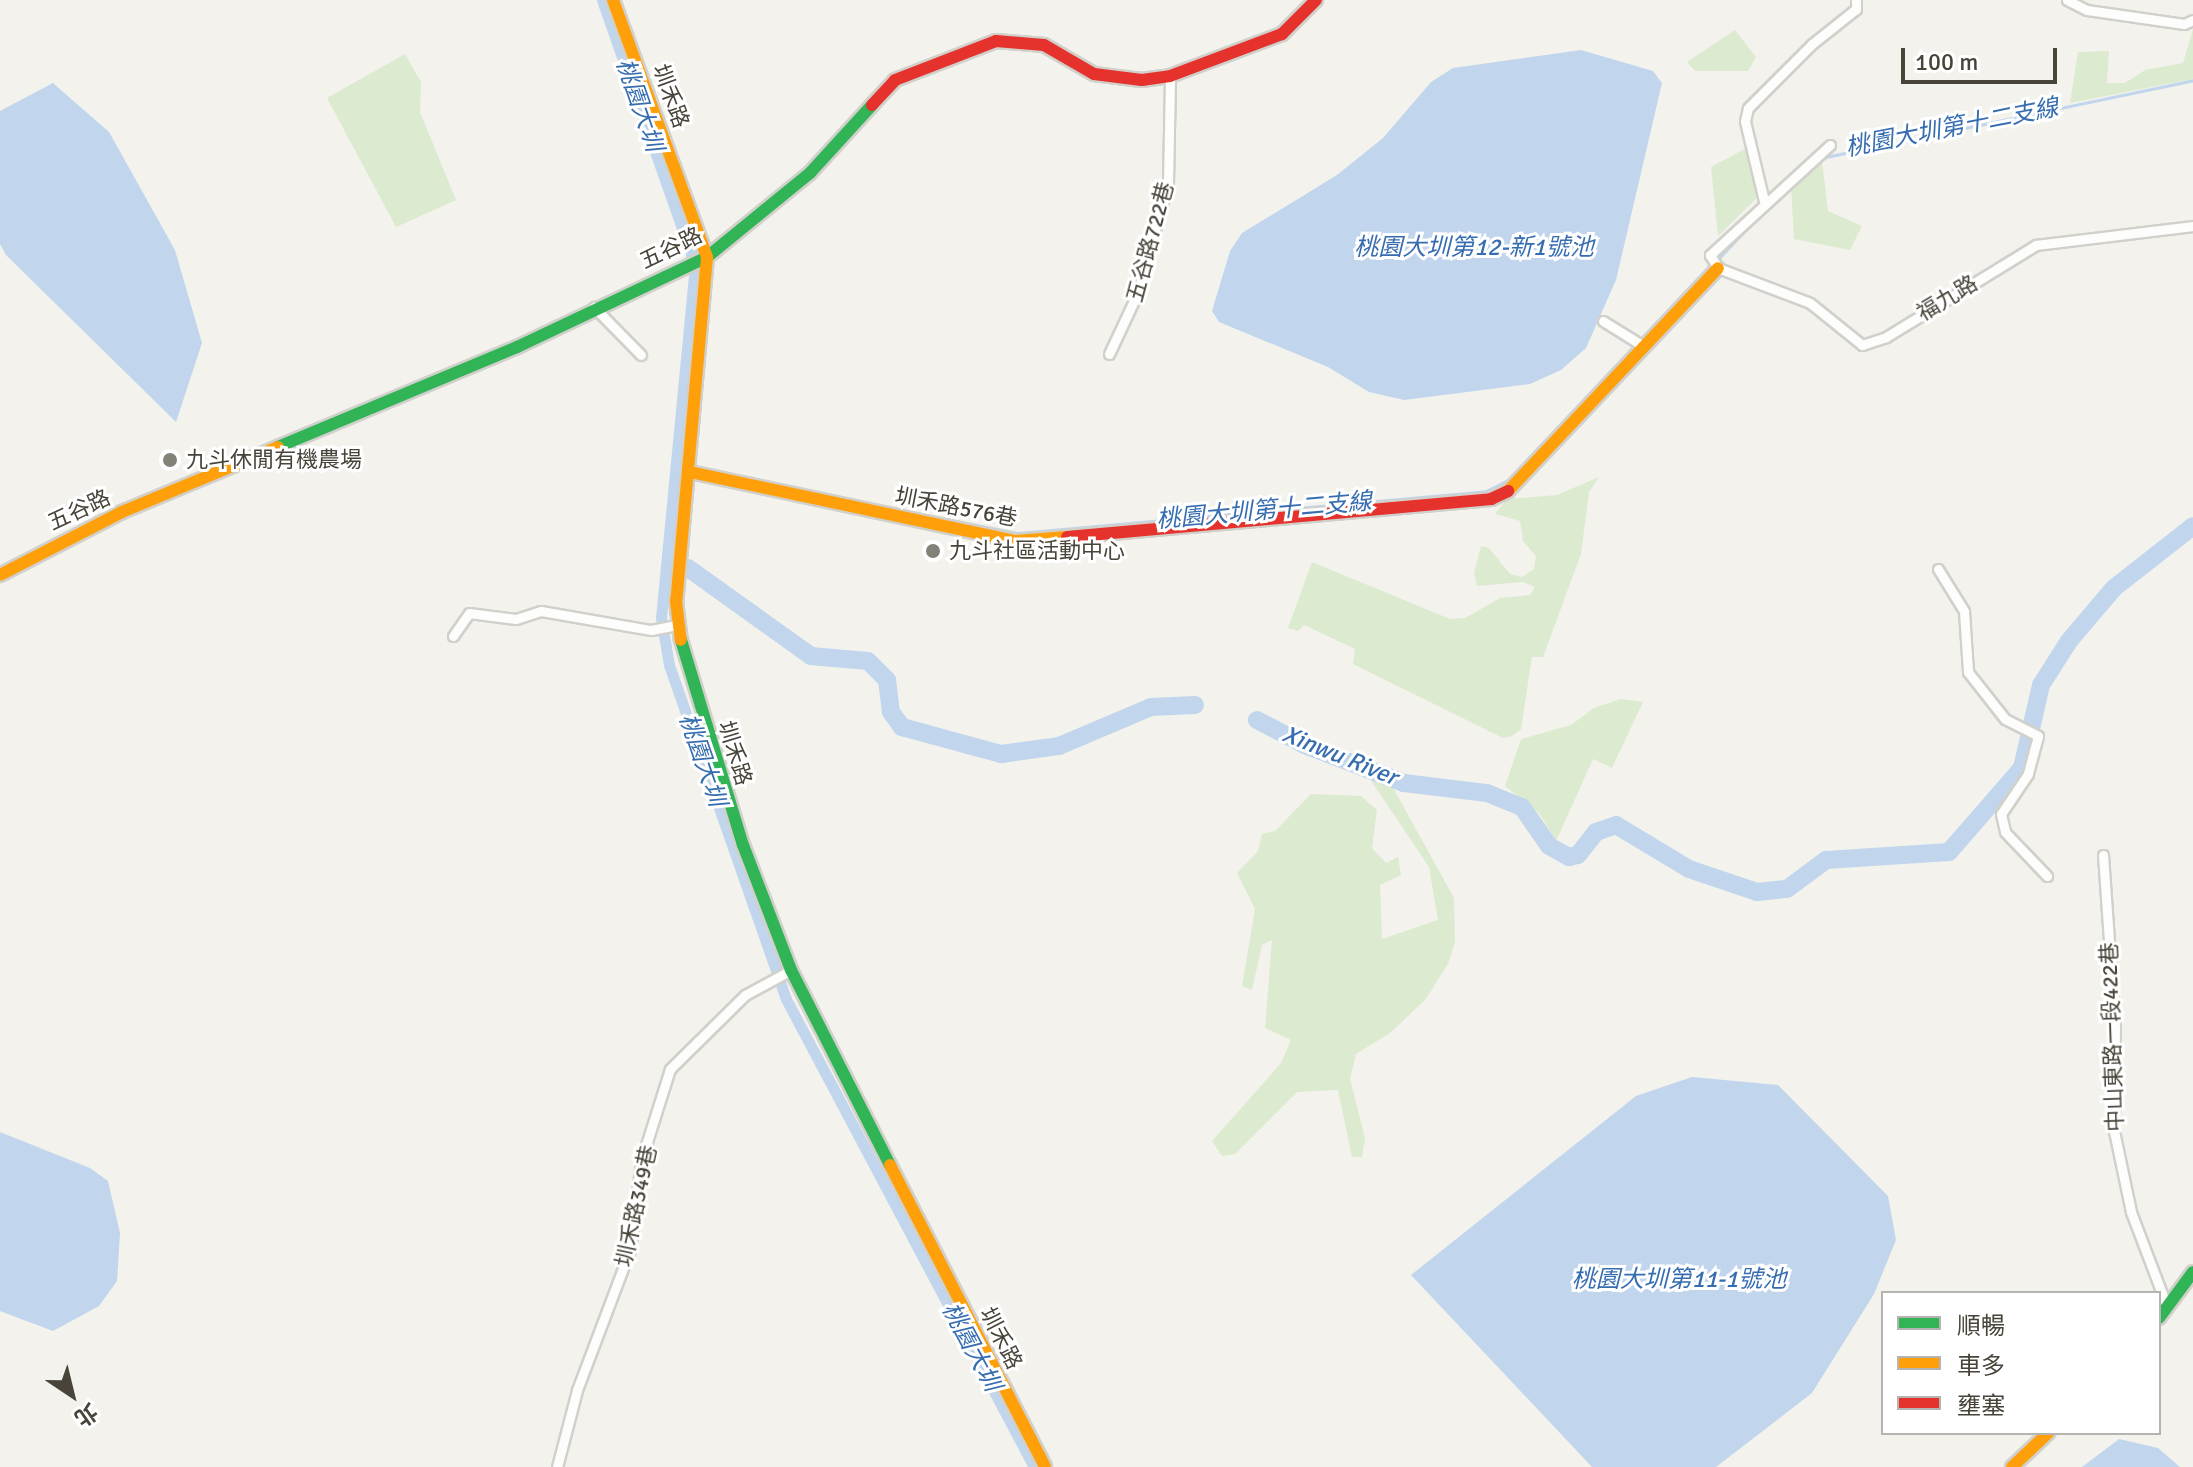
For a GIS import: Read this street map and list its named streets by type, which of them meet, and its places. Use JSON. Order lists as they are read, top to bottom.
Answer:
{
  "streets": {
    "street": [
      "圳禾路",
      "五谷路722巷",
      "五谷路",
      "福九路",
      "圳禾路576巷",
      "中山東路一段422巷",
      "圳禾路349巷"
    ]
  },
  "crossings": [
    ["圳禾路", "五谷路"],
    ["圳禾路", "圳禾路576巷"],
    ["圳禾路", "圳禾路349巷"],
    ["五谷路722巷", "五谷路"],
    ["福九路", "圳禾路576巷"]
  ],
  "water": [
    "桃園大圳",
    "桃園大圳第十二支線",
    "桃園大圳第12-新1號池",
    "Xinwu River",
    "桃園大圳第11-1號池"
  ],
  "places": ["九斗休閒有機農場", "九斗社區活動中心"],
  "legend": ["順暢", "車多", "壅塞"],
  "scale_bar": "100 m",
  "north": "bottom right"
}
